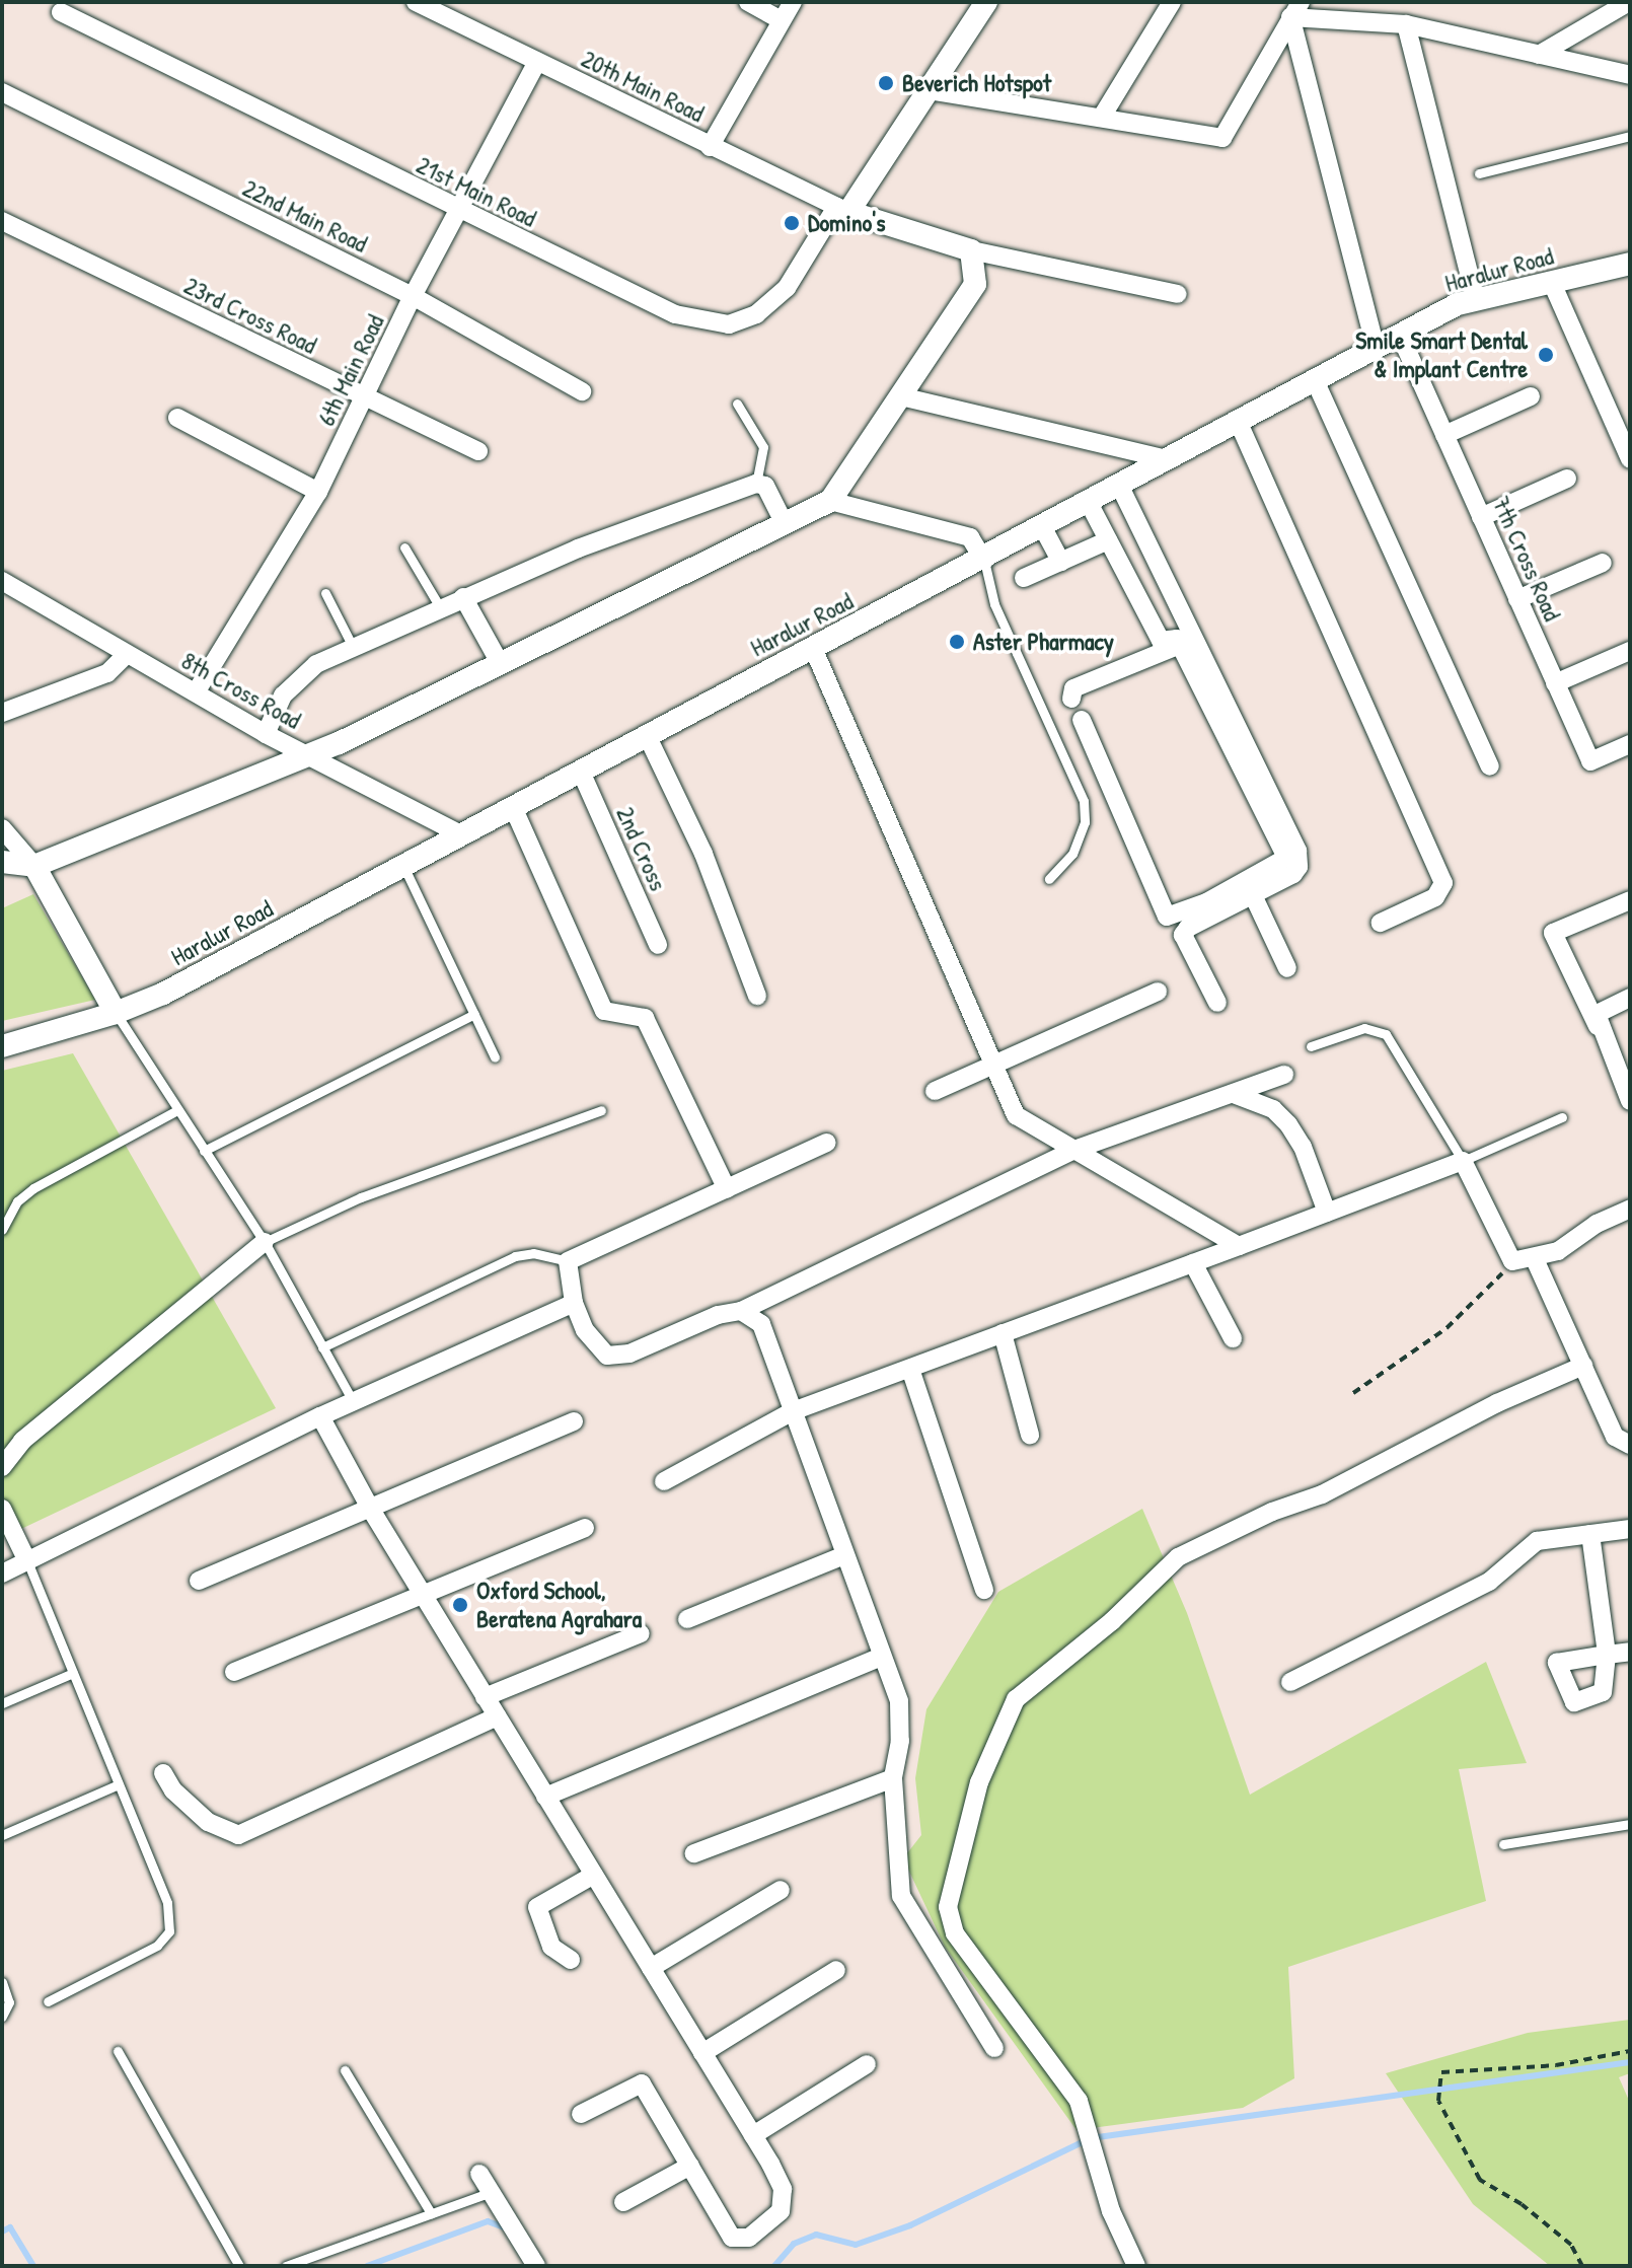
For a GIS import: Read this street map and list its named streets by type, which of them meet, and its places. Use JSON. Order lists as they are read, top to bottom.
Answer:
{
  "streets": {
    "street": [
      "20th Main Road",
      "21st Main Road",
      "22nd Main Road",
      "Haralur Road",
      "23rd Cross Road",
      "6th Main Road",
      "7th Cross Road",
      "8th Cross Road",
      "2nd Cross"
    ]
  },
  "crossings": [
    ["20th Main Road", "21st Main Road"],
    ["20th Main Road", "6th Main Road"],
    ["21st Main Road", "6th Main Road"],
    ["22nd Main Road", "6th Main Road"],
    ["Haralur Road", "7th Cross Road"],
    ["Haralur Road", "8th Cross Road"],
    ["Haralur Road", "2nd Cross"],
    ["23rd Cross Road", "6th Main Road"],
    ["6th Main Road", "8th Cross Road"]
  ],
  "places": [
    "Beverich Hotspot",
    "Domino's",
    "Smile Smart Dental & Implant Centre",
    "Aster Pharmacy",
    "Oxford School, Beratena Agrahara"
  ]
}
